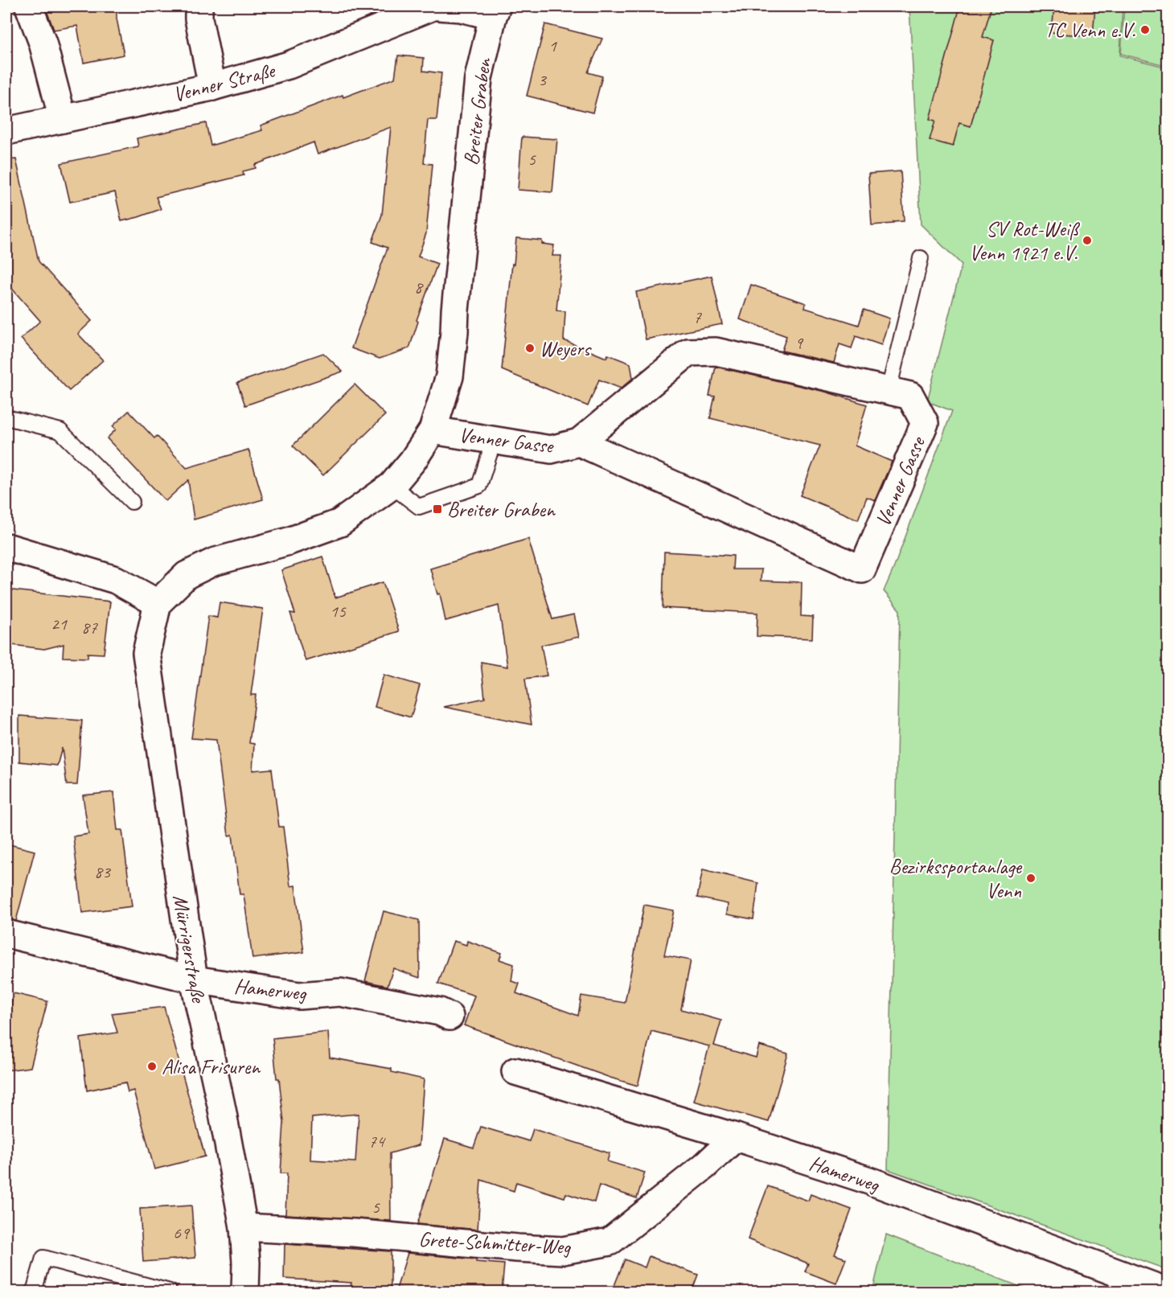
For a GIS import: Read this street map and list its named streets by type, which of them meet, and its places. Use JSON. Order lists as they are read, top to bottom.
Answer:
{
  "streets": {
    "street": [
      "Venner Straße",
      "Breiter Graben",
      "Venner Gasse",
      "Mürrigerstraße",
      "Hamerweg",
      "Grete-Schmitter-Weg"
    ]
  },
  "crossings": [
    ["Breiter Graben", "Venner Gasse"],
    ["Breiter Graben", "Mürrigerstraße"],
    ["Mürrigerstraße", "Hamerweg"],
    ["Mürrigerstraße", "Grete-Schmitter-Weg"],
    ["Hamerweg", "Grete-Schmitter-Weg"]
  ],
  "places": {
    "other": [
      "TC Venn e.V.",
      "SV Rot-Weiß Venn 1921 e.V.",
      "Weyers",
      "Bezirkssportanlage Venn",
      "Alisa Frisuren"
    ],
    "transit": ["Breiter Graben"]
  },
  "house_numbers": [
    "1",
    "3",
    "5",
    "8",
    "7",
    "9",
    "15",
    "21",
    "87",
    "83",
    "74",
    "5",
    "69"
  ]
}
